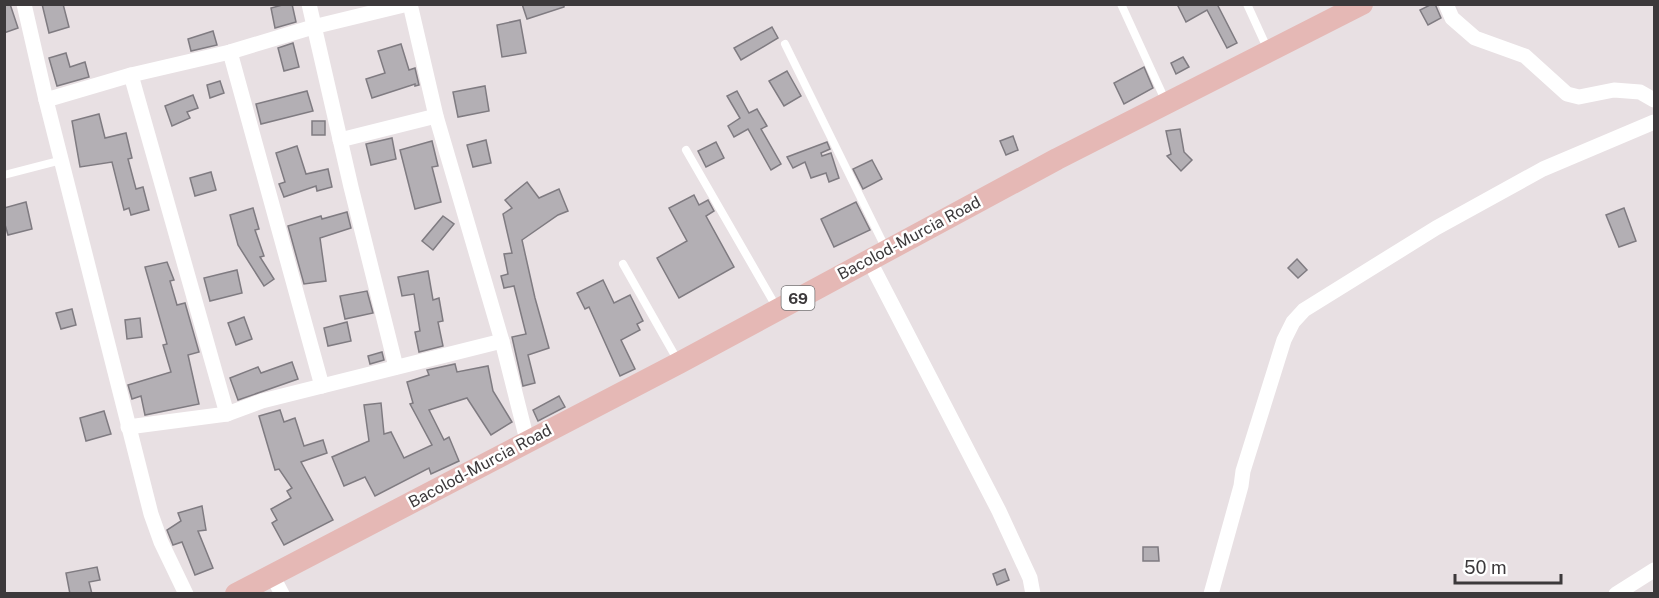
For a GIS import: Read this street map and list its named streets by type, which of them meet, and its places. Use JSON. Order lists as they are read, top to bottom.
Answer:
{
  "streets": {
    "main road": ["Bacolod-Murcia Road", "69"]
  },
  "scale_bar": "50 m"
}
